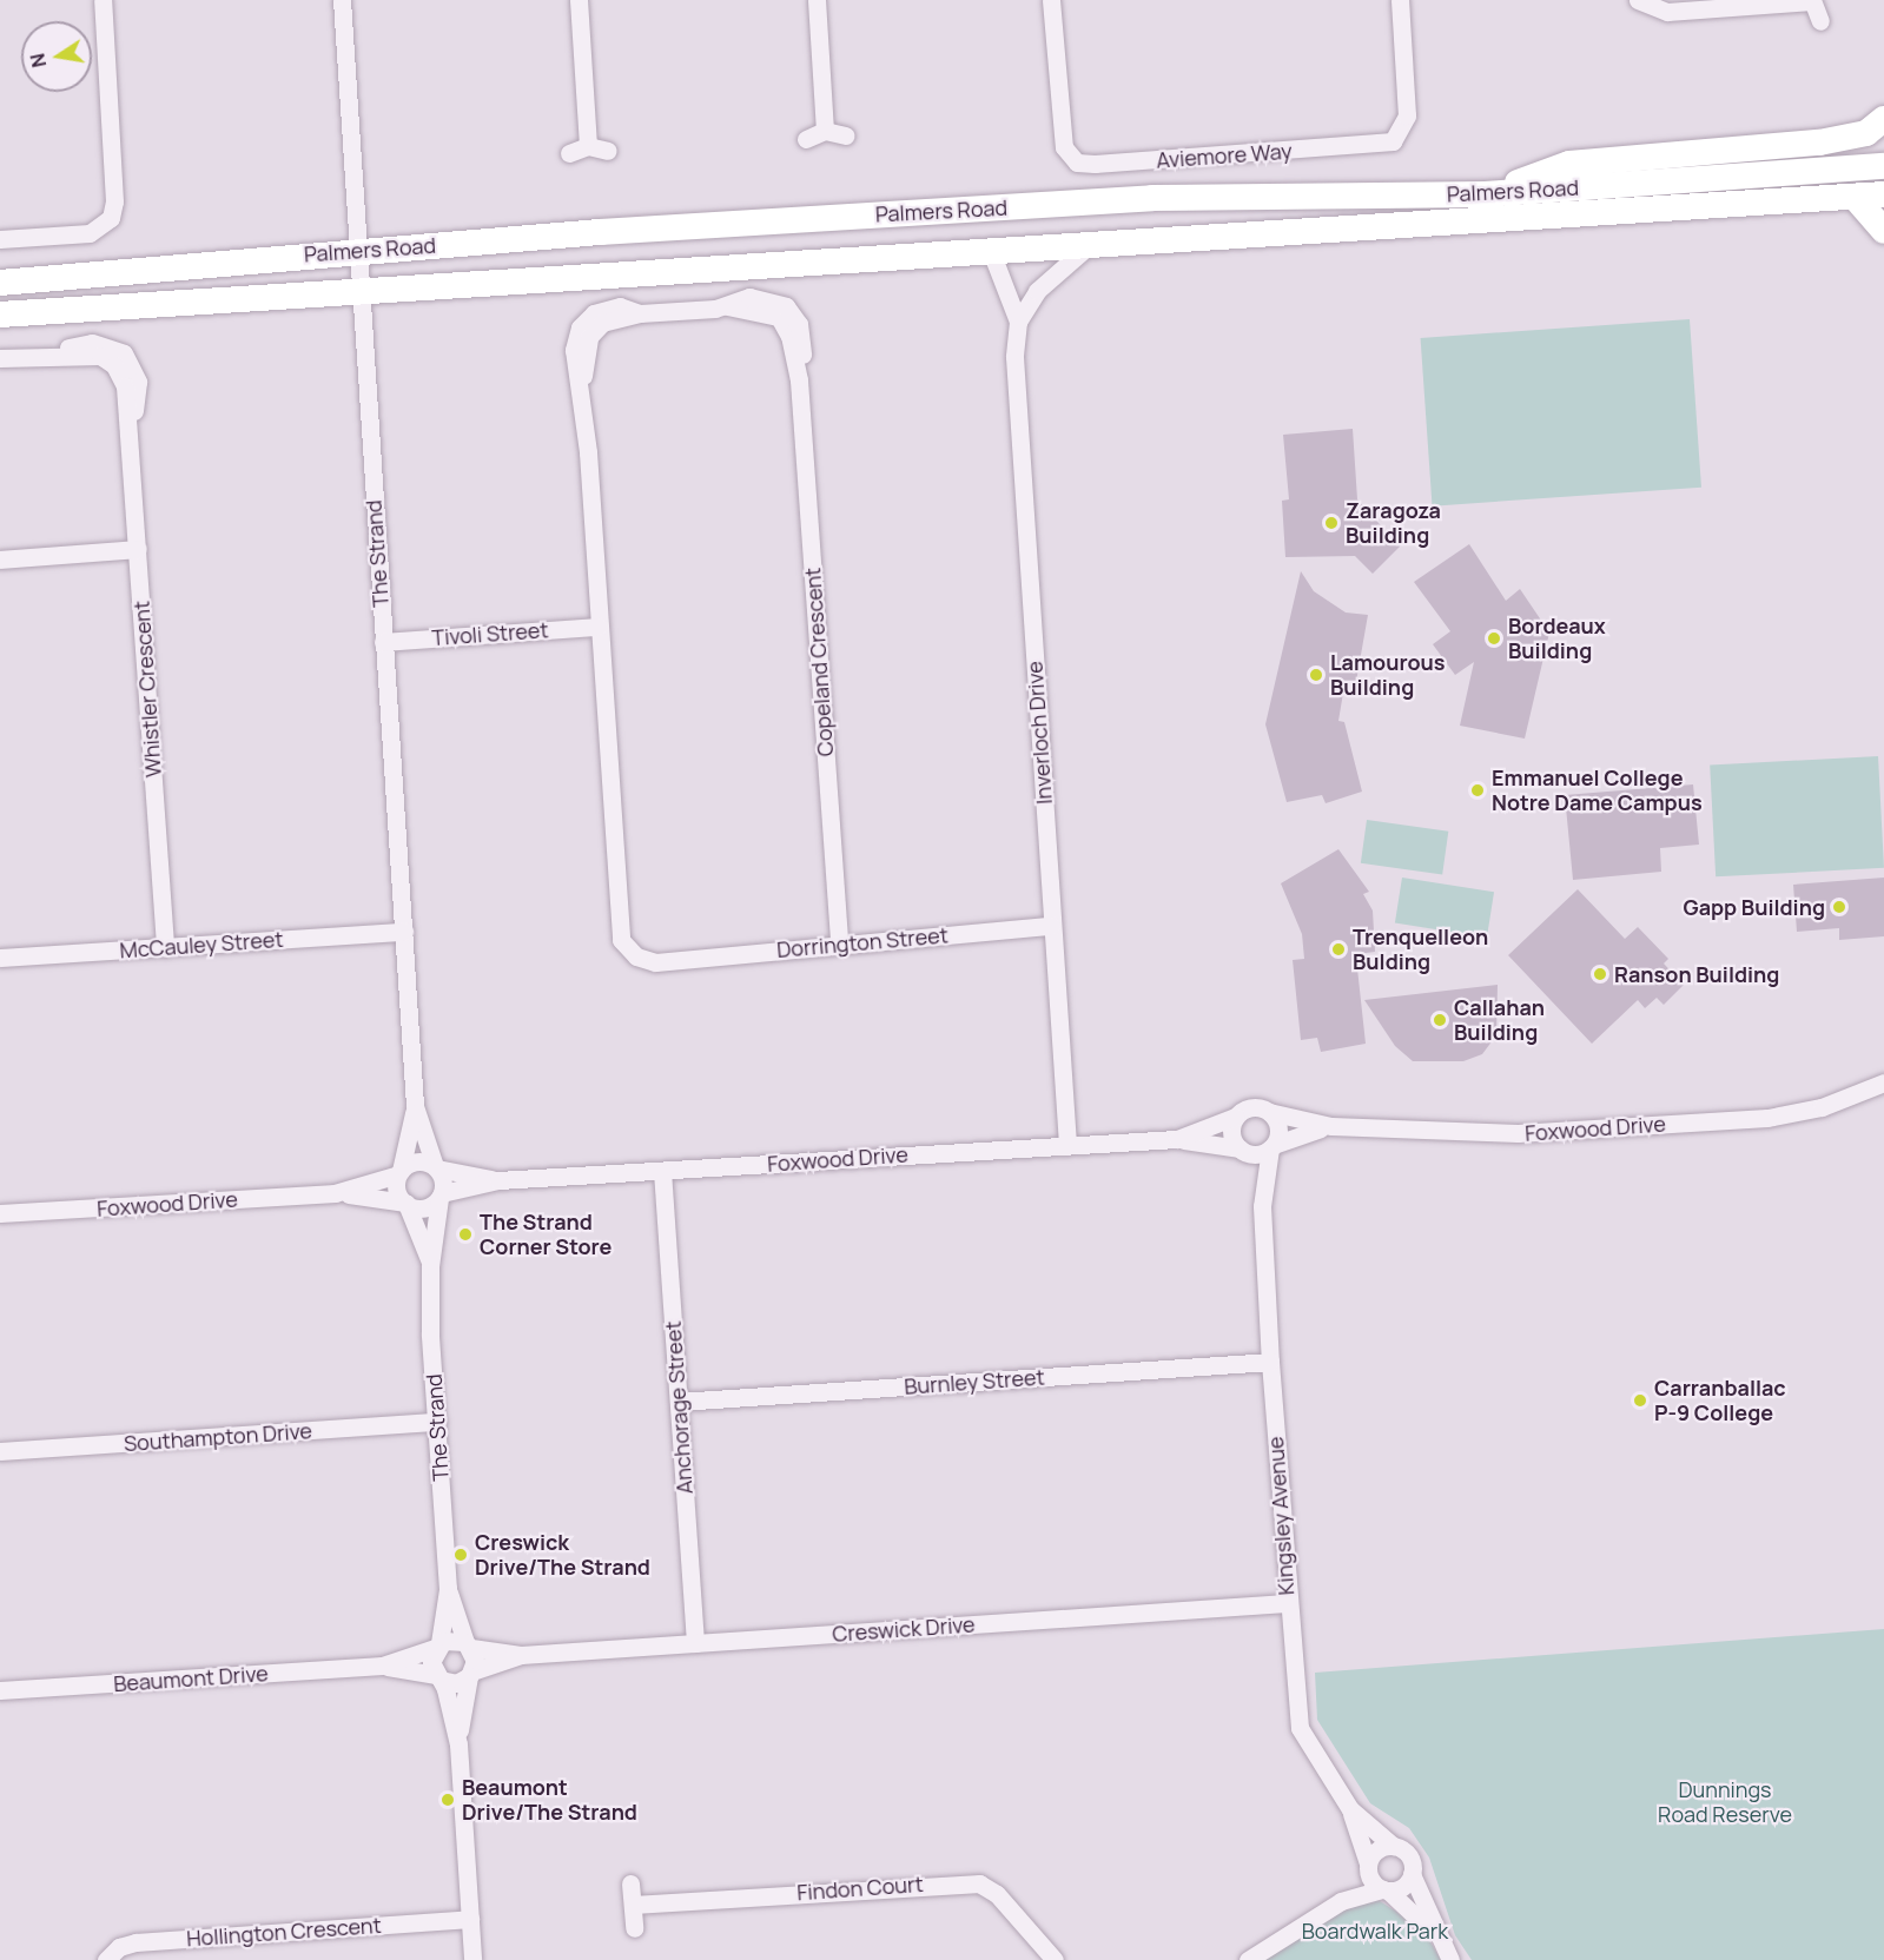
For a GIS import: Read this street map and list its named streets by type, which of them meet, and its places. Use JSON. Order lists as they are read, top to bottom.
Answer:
{
  "streets": {
    "main road": ["Palmers Road"],
    "street": [
      "Aviemore Way",
      "The Strand",
      "Tivoli Street",
      "Copeland Crescent",
      "Whistler Crescent",
      "Inverloch Drive",
      "Dorrington Street",
      "McCauley Street",
      "Foxwood Drive",
      "Burnley Street",
      "Anchorage Street",
      "Southampton Drive",
      "Kingsley Avenue",
      "Creswick Drive",
      "Beaumont Drive",
      "Findon Court",
      "Hollington Crescent"
    ]
  },
  "crossings": [
    ["Palmers Road", "The Strand"],
    ["Palmers Road", "Inverloch Drive"],
    ["The Strand", "Tivoli Street"],
    ["The Strand", "McCauley Street"],
    ["The Strand", "Foxwood Drive"],
    ["The Strand", "Southampton Drive"],
    ["The Strand", "Creswick Drive"],
    ["The Strand", "Beaumont Drive"],
    ["Tivoli Street", "Copeland Crescent"],
    ["Copeland Crescent", "Dorrington Street"],
    ["Whistler Crescent", "McCauley Street"],
    ["Inverloch Drive", "Dorrington Street"],
    ["Inverloch Drive", "Foxwood Drive"],
    ["Foxwood Drive", "Anchorage Street"],
    ["Foxwood Drive", "Kingsley Avenue"],
    ["Burnley Street", "Anchorage Street"],
    ["Burnley Street", "Kingsley Avenue"],
    ["Anchorage Street", "Creswick Drive"],
    ["Kingsley Avenue", "Creswick Drive"],
    ["Creswick Drive", "Beaumont Drive"]
  ],
  "parks": ["Dunnings Road Reserve", "Boardwalk Park"],
  "places": [
    "Zaragoza Building",
    "Bordeaux Building",
    "Lamourous Building",
    "Emmanuel College Notre Dame Campus",
    "Gapp Building",
    "Trenquelleon Bulding",
    "Ranson Building",
    "Callahan Building",
    "The Strand Corner Store",
    "Carranballac P-9 College",
    "Creswick Drive/The Strand",
    "Beaumont Drive/The Strand"
  ],
  "north": "left"
}
